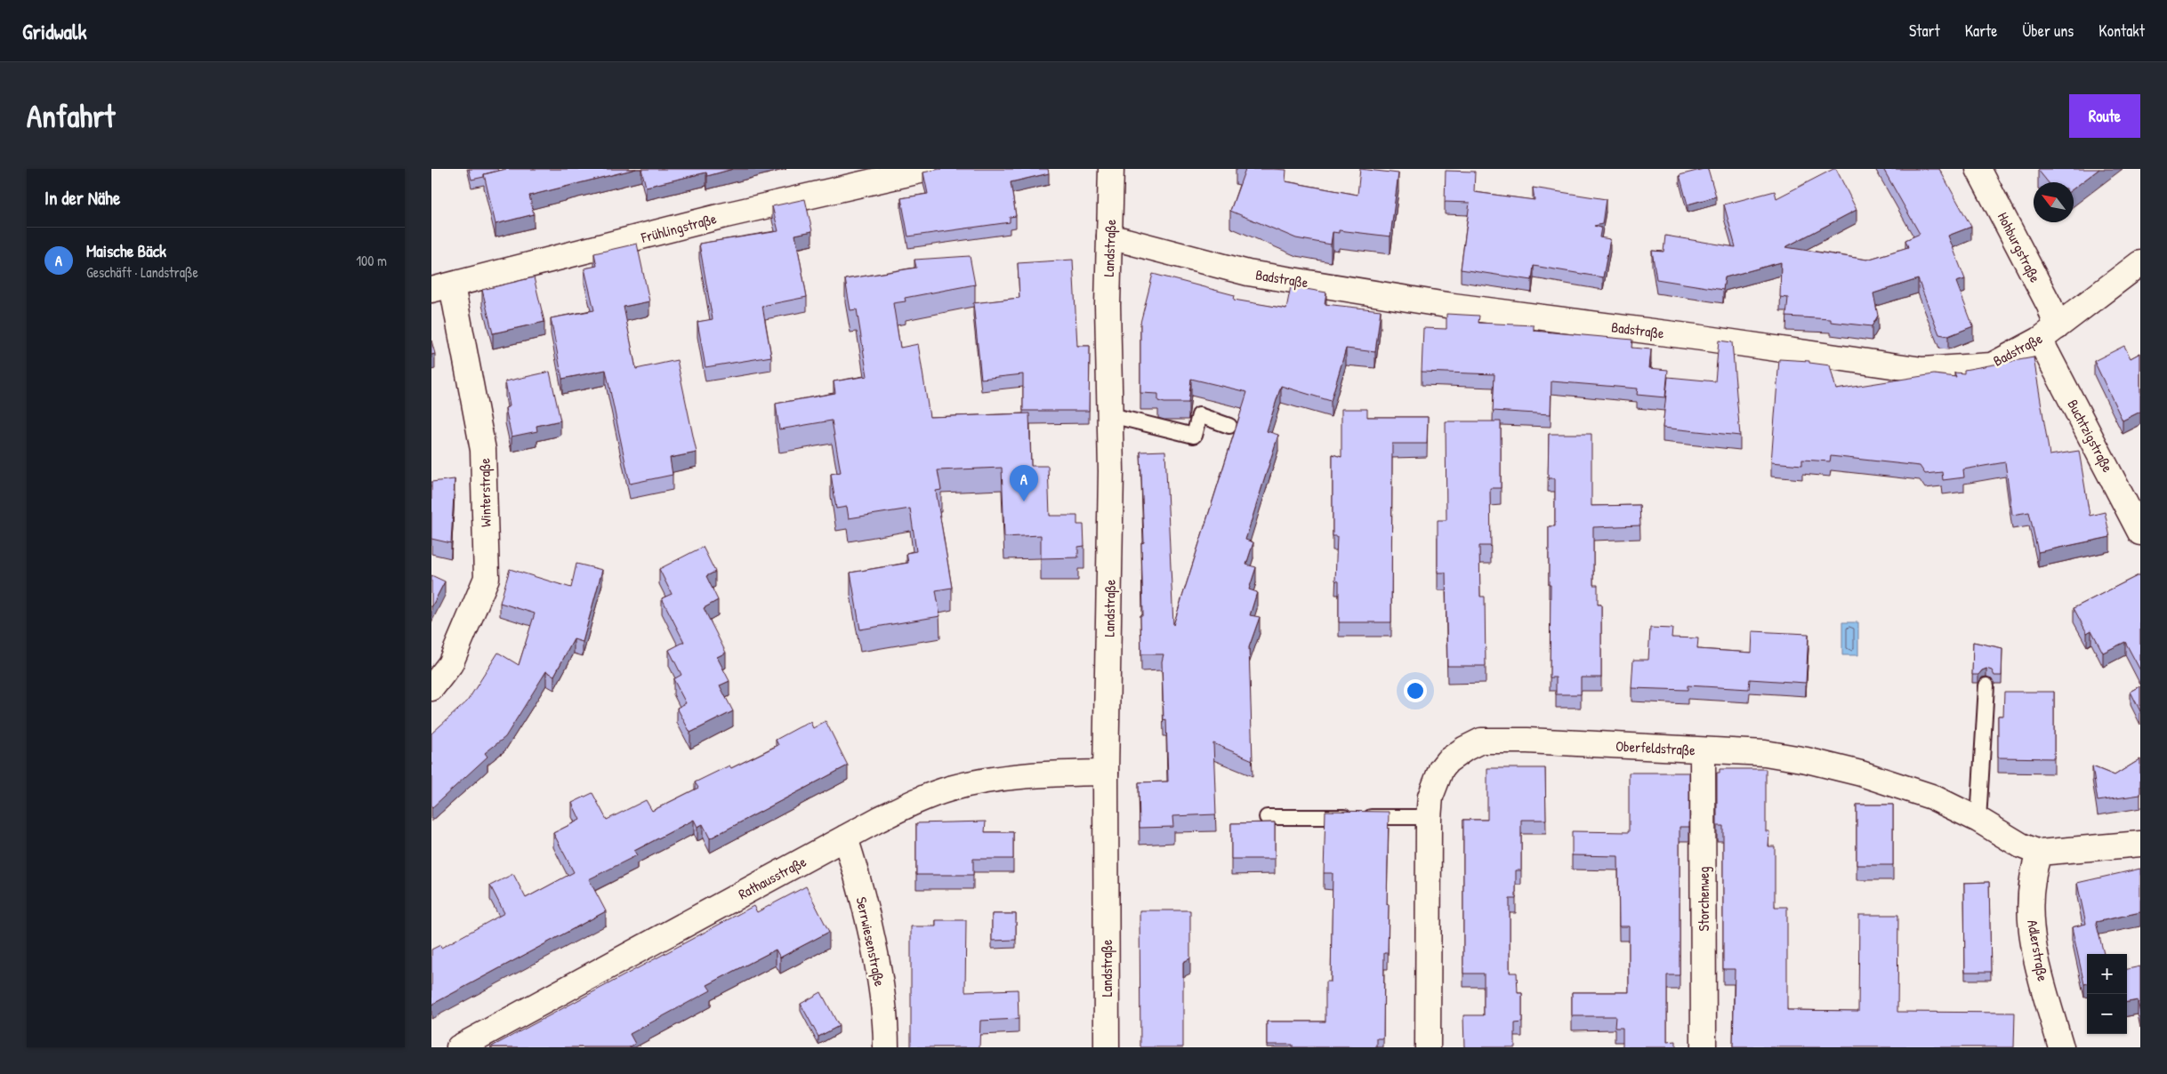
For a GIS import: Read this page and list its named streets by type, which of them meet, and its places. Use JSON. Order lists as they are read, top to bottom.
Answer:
{
  "streets": {
    "street": [
      "Frühlingstraße",
      "Hohburgstraße",
      "Landstraße",
      "Badstraße",
      "Buchtzigstraße",
      "Winterstraße",
      "Oberfeldstraße",
      "Rathausstraße",
      "Storchenweg",
      "Serrwiesenstraße",
      "Adlerstraße"
    ]
  },
  "crossings": [
    ["Frühlingstraße", "Winterstraße"],
    ["Hohburgstraße", "Badstraße"],
    ["Hohburgstraße", "Buchtzigstraße"],
    ["Landstraße", "Badstraße"],
    ["Landstraße", "Rathausstraße"],
    ["Badstraße", "Buchtzigstraße"],
    ["Oberfeldstraße", "Storchenweg"],
    ["Oberfeldstraße", "Adlerstraße"],
    ["Rathausstraße", "Serrwiesenstraße"]
  ],
  "north": "top left",
  "page": {
    "header": "Gridwalk",
    "nav": [
      "Start",
      "Karte",
      "Über uns",
      "Kontakt"
    ],
    "buttons": "Route",
    "title": "Anfahrt",
    "heading": "In der Nähe",
    "list": [
      {
        "mark": "A",
        "name": "Maische Bäck",
        "note": "Geschäft · Landstraße",
        "value": "100 m"
      }
    ],
    "pins": "A",
    "map_buttons": ["+", "−"]
  }
}
